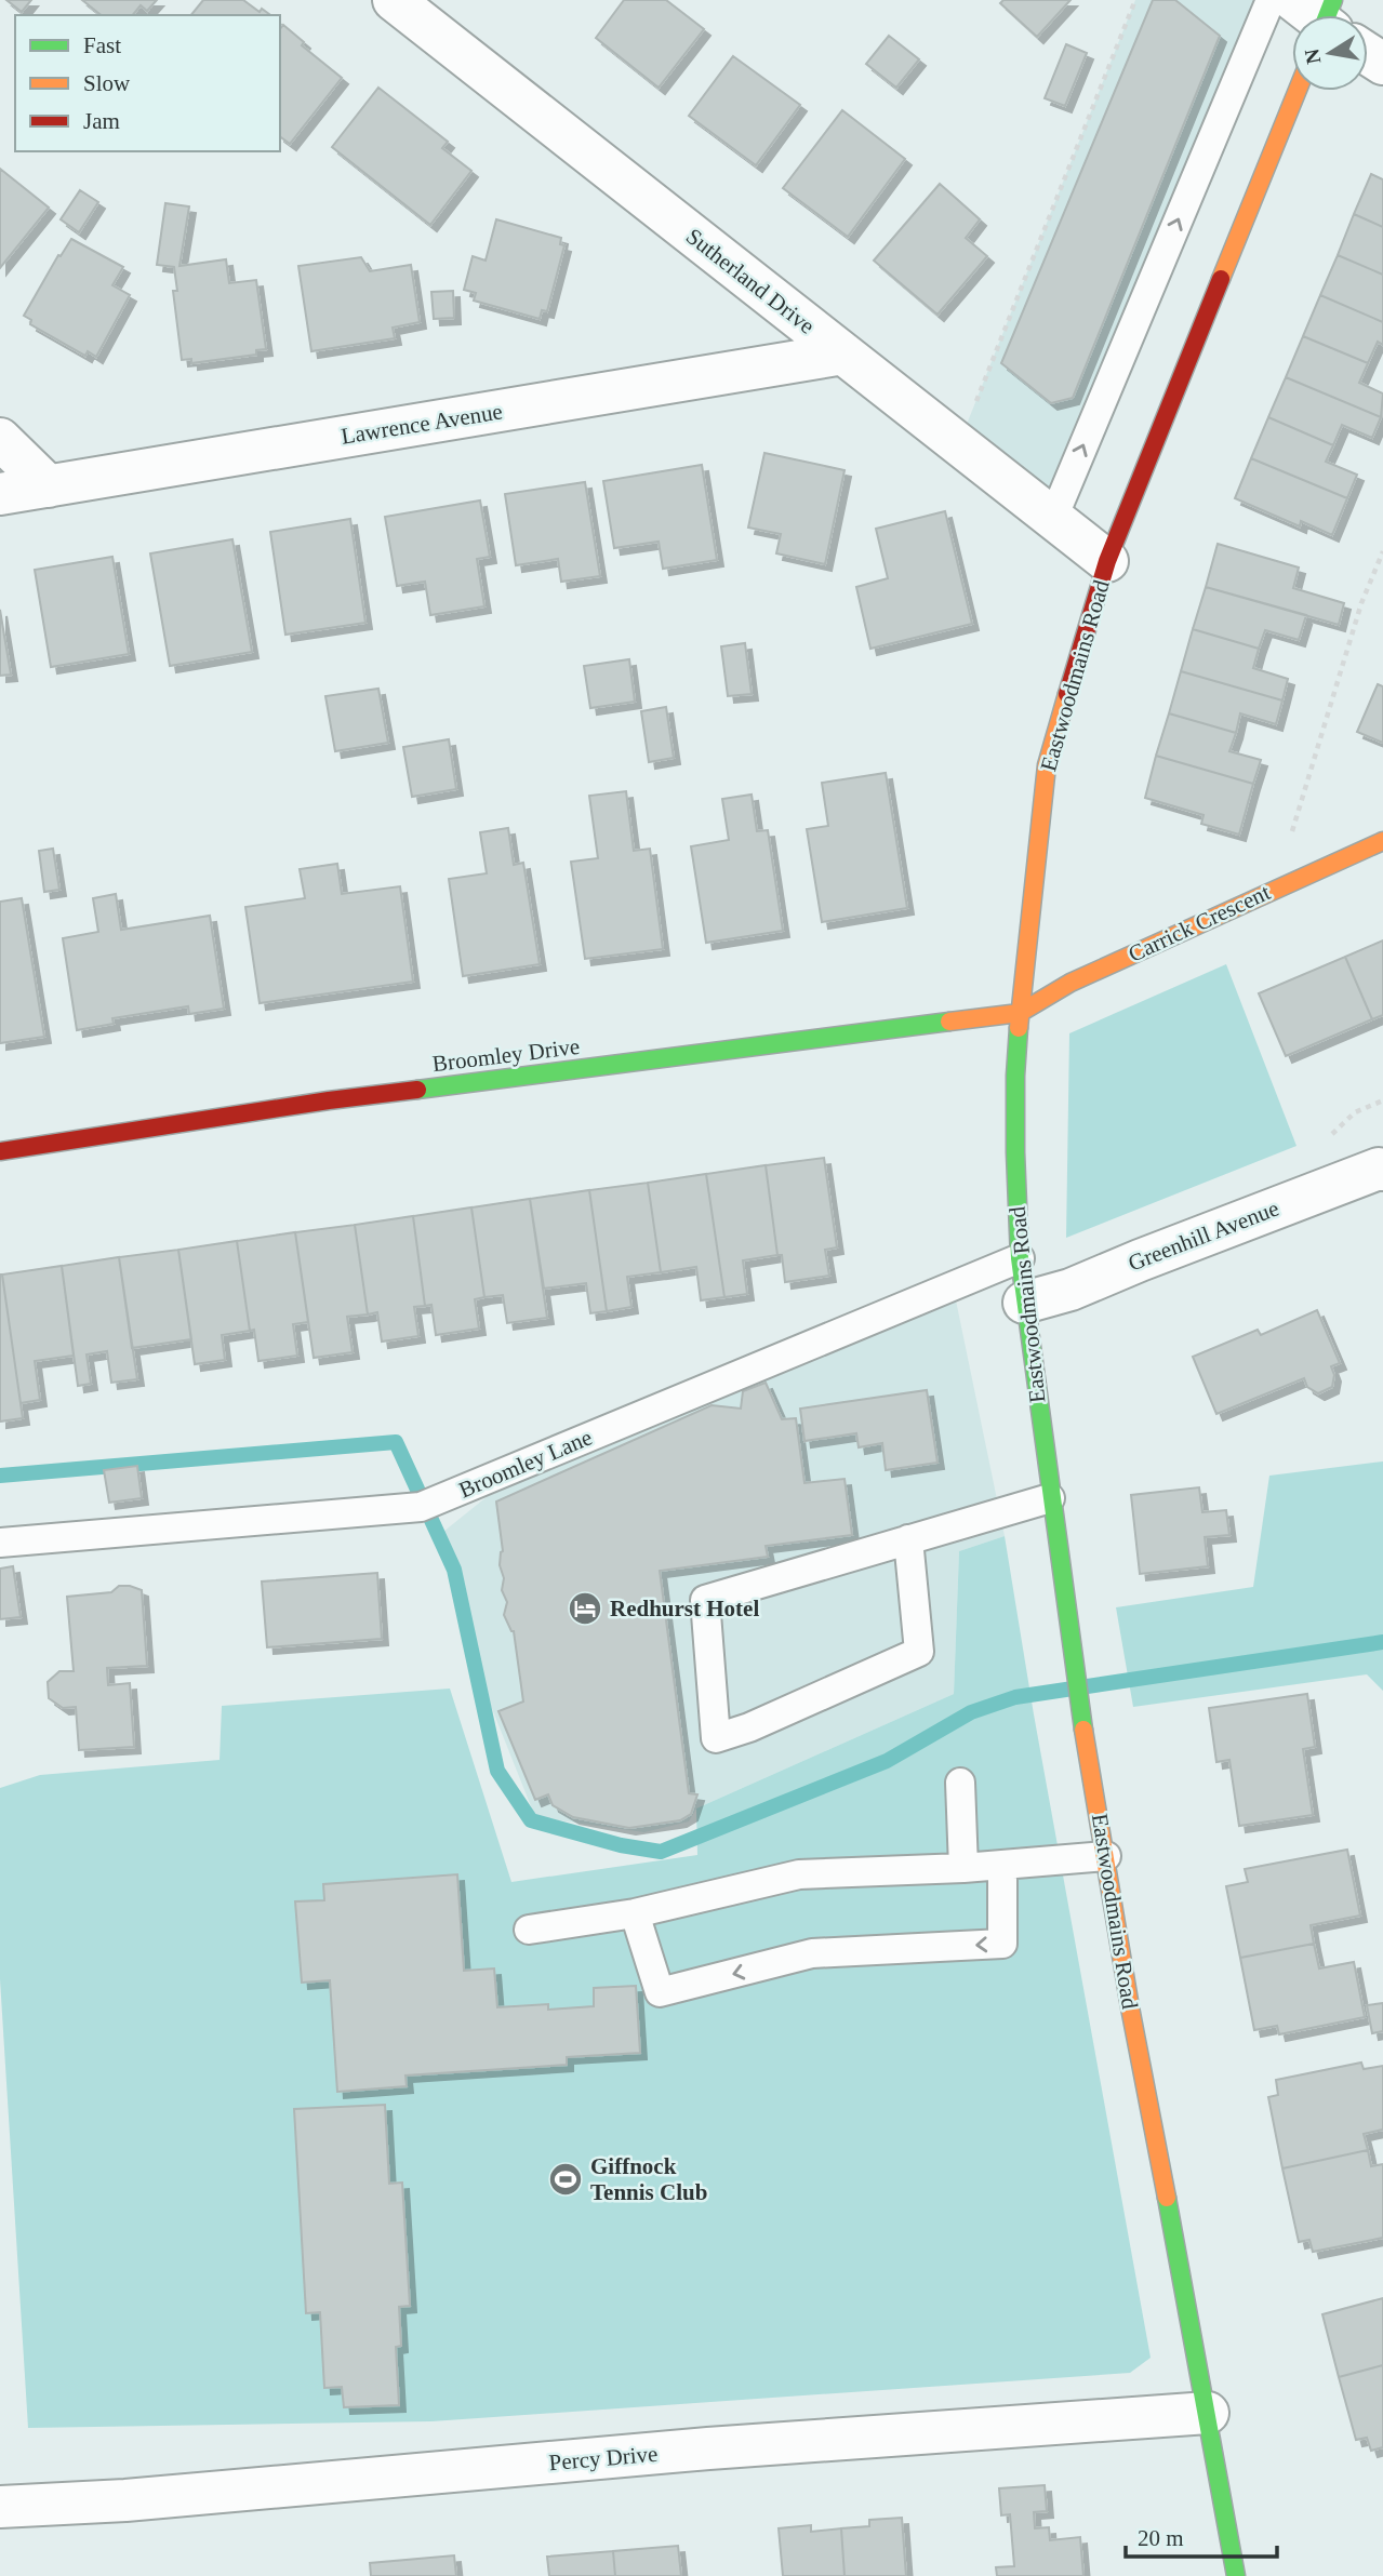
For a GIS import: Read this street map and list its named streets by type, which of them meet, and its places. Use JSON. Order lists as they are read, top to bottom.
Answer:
{
  "streets": {
    "main road": ["Eastwoodmains Road", "Carrick Crescent", "Broomley Drive"],
    "street": [
      "Sutherland Drive",
      "Lawrence Avenue",
      "Greenhill Avenue",
      "Percy Drive"
    ],
    "lane": ["Broomley Lane"]
  },
  "crossings": [
    ["Sutherland Drive", "Lawrence Avenue"],
    ["Sutherland Drive", "Eastwoodmains Road"],
    ["Eastwoodmains Road", "Carrick Crescent"],
    ["Eastwoodmains Road", "Broomley Drive"],
    ["Eastwoodmains Road", "Greenhill Avenue"],
    ["Eastwoodmains Road", "Broomley Lane"],
    ["Eastwoodmains Road", "Percy Drive"],
    ["Carrick Crescent", "Broomley Drive"]
  ],
  "places": {
    "hotel": ["Redhurst Hotel"],
    "sports": ["Giffnock Tennis Club"]
  },
  "legend": ["Fast", "Slow", "Jam"],
  "scale_bar": "20 m",
  "north": "left"
}
